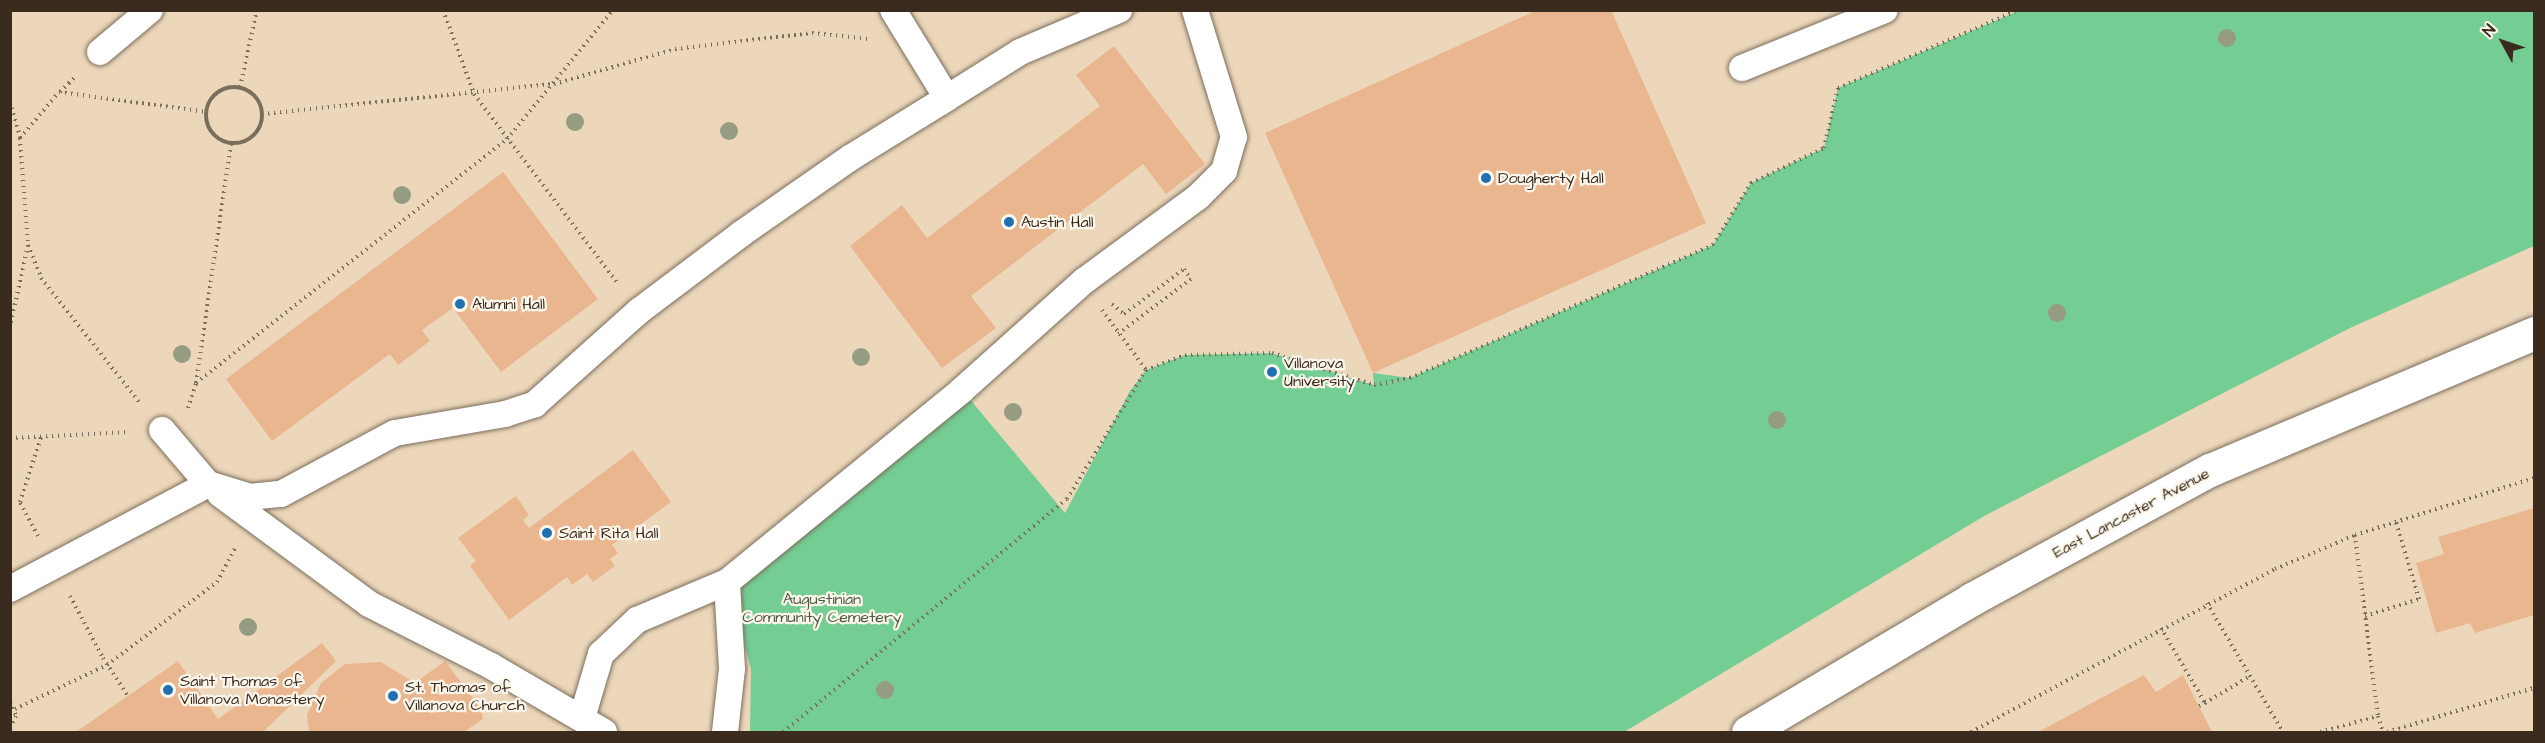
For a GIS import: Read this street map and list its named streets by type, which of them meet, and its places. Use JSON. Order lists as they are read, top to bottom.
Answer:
{
  "streets": {
    "highway": ["East Lancaster Avenue"]
  },
  "parks": ["Augustinian Community Cemetery"],
  "places": [
    "Dougherty Hall",
    "Austin Hall",
    "Alumni Hall",
    "Villanova University",
    "Saint Rita Hall",
    "Saint Thomas of Villanova Monastery",
    "St. Thomas of Villanova Church"
  ],
  "north": "top left"
}
